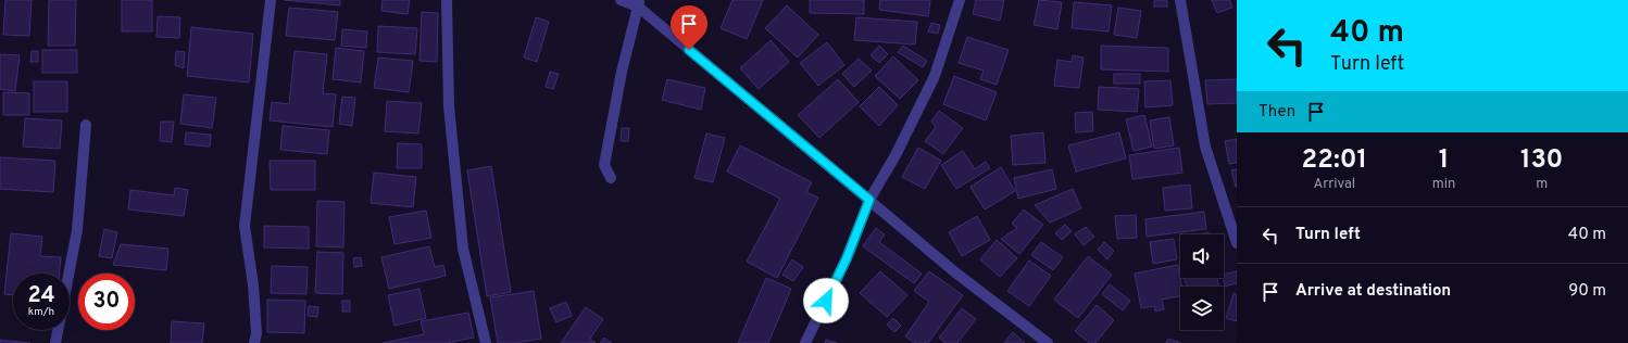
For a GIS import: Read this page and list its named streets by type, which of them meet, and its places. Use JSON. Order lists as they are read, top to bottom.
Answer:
{
  "page": {
    "turn": ["40 m", "Turn left"],
    "then": "Then",
    "eta": [
      "22:01",
      "Arrival",
      "1",
      "min",
      "130",
      "m"
    ],
    "list": [
      {
        "name": "Turn left",
        "value": "40 m"
      },
      {
        "name": "Arrive at destination",
        "value": "90 m"
      }
    ],
    "speed": "24 km/h",
    "limit": "30"
  }
}
